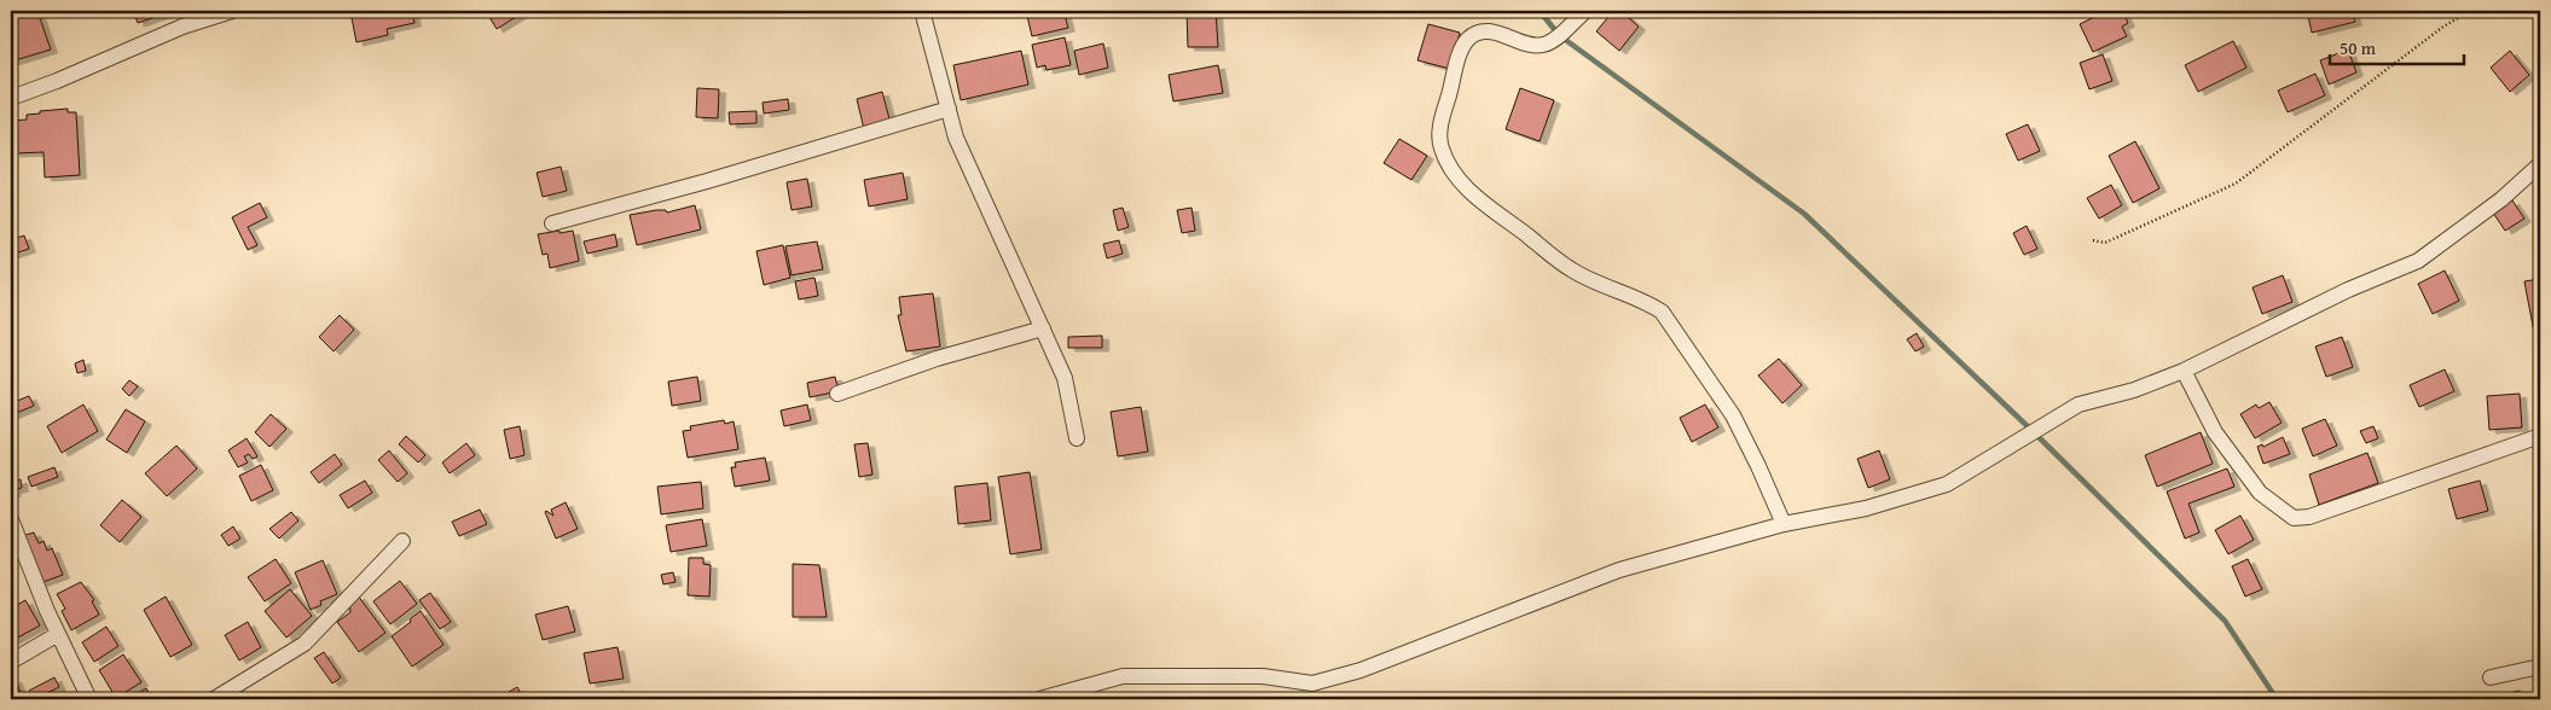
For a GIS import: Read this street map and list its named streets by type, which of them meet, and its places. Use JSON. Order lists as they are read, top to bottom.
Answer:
{
  "scale_bar": "50 m"
}
